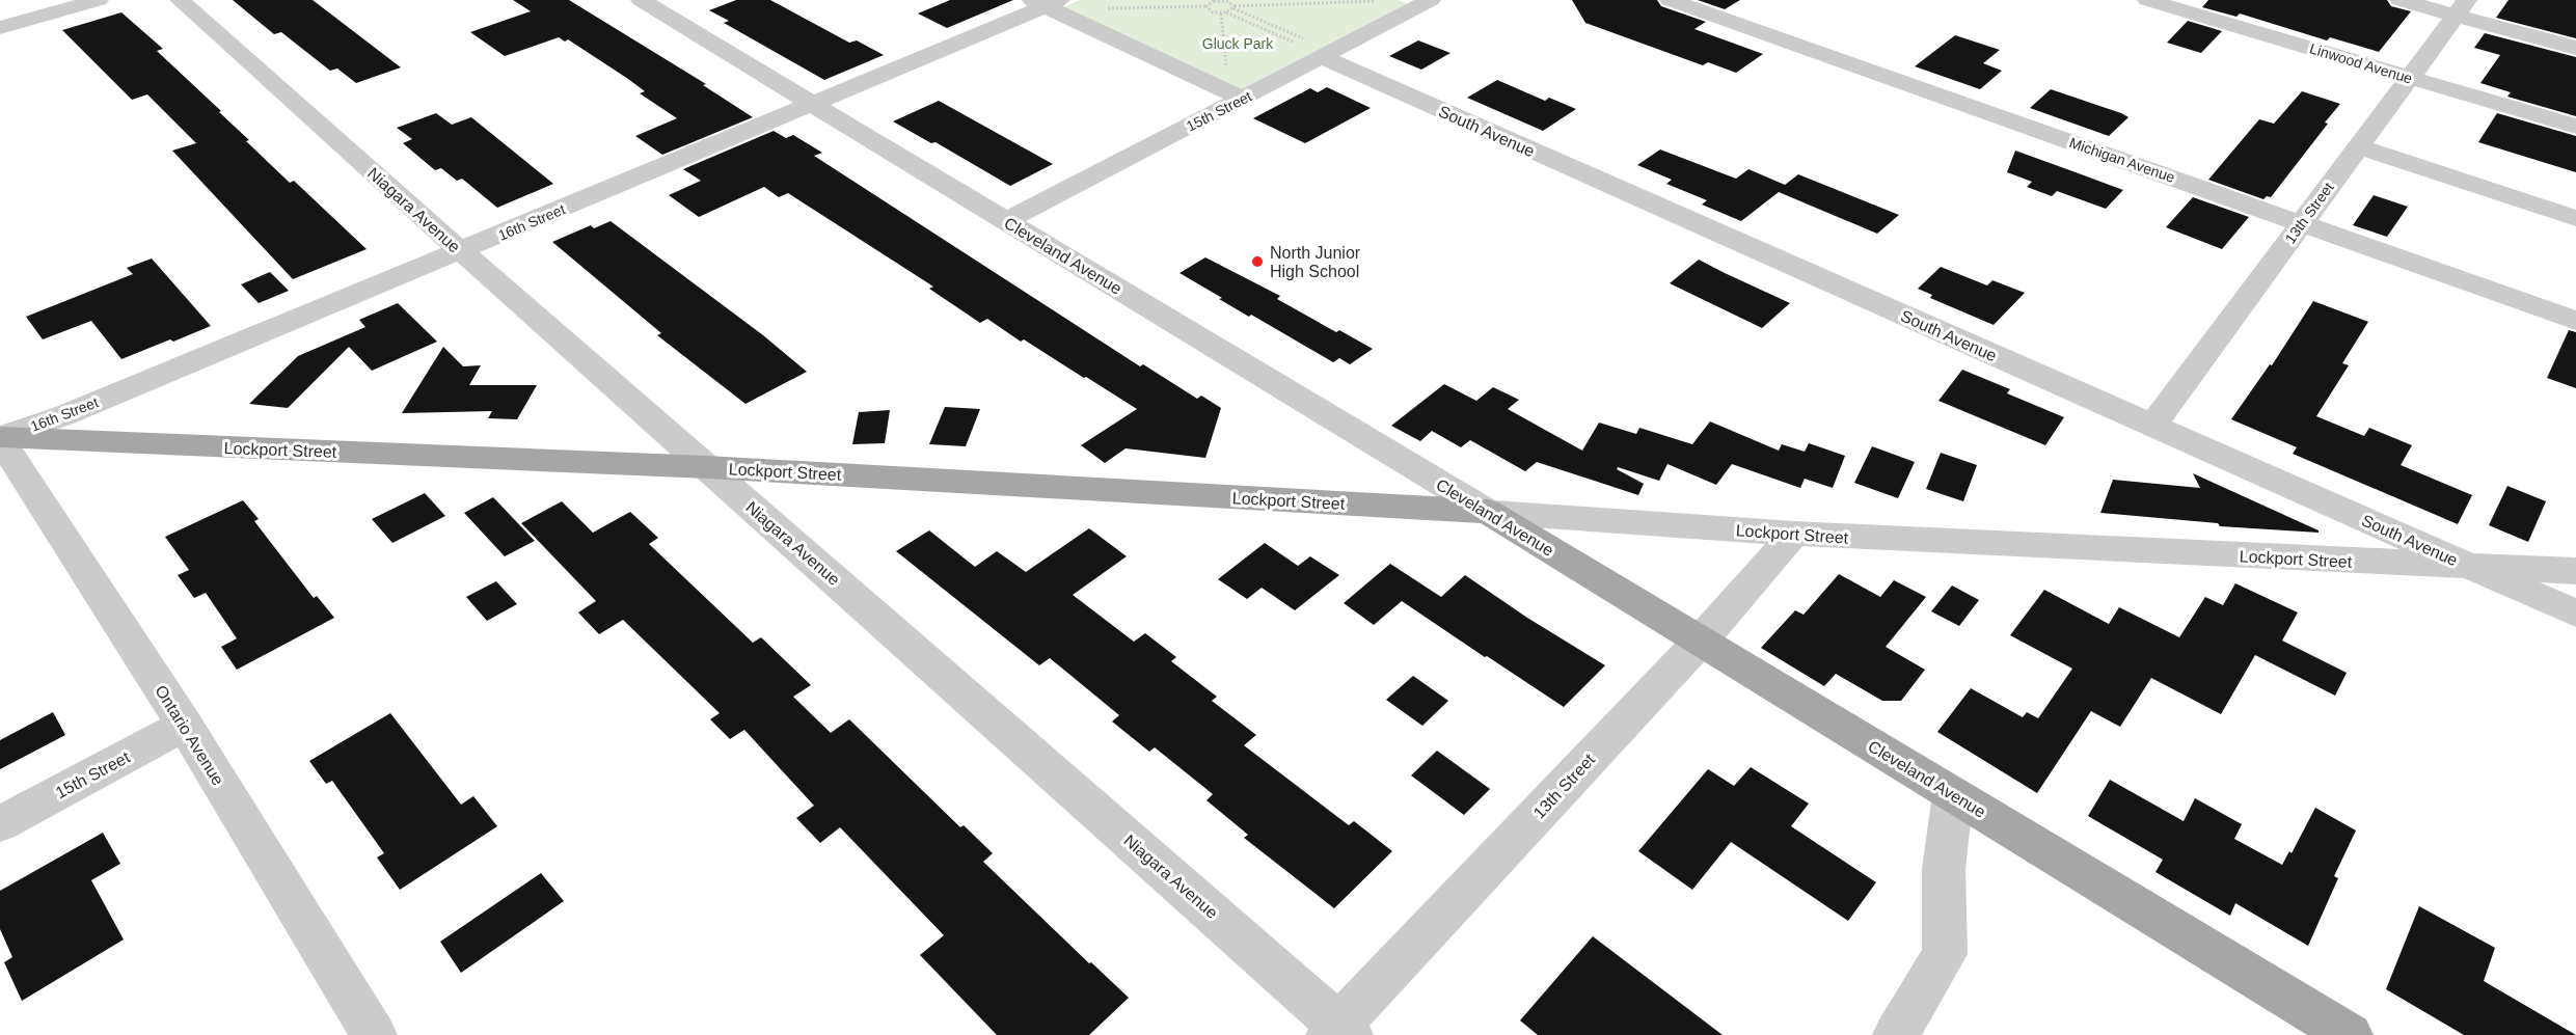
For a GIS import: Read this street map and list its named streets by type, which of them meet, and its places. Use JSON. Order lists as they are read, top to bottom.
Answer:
{
  "streets": {
    "main road": ["Cleveland Avenue", "Lockport Street"],
    "street": [
      "Linwood Avenue",
      "15th Street",
      "South Avenue",
      "Michigan Avenue",
      "Niagara Avenue",
      "13th Street",
      "16th Street",
      "Ontario Avenue"
    ]
  },
  "crossings": [
    ["Linwood Avenue", "13th Street"],
    ["15th Street", "South Avenue"],
    ["15th Street", "Cleveland Avenue"],
    ["15th Street", "Ontario Avenue"],
    ["South Avenue", "13th Street"],
    ["South Avenue", "Lockport Street"],
    ["Michigan Avenue", "13th Street"],
    ["Niagara Avenue", "13th Street"],
    ["Niagara Avenue", "16th Street"],
    ["Niagara Avenue", "Lockport Street"],
    ["13th Street", "Cleveland Avenue"],
    ["13th Street", "Lockport Street"],
    ["16th Street", "Cleveland Avenue"],
    ["16th Street", "Lockport Street"],
    ["16th Street", "Ontario Avenue"],
    ["Cleveland Avenue", "Lockport Street"],
    ["Lockport Street", "Ontario Avenue"]
  ],
  "parks": ["Gluck Park"],
  "places": ["North Junior High School"]
}
